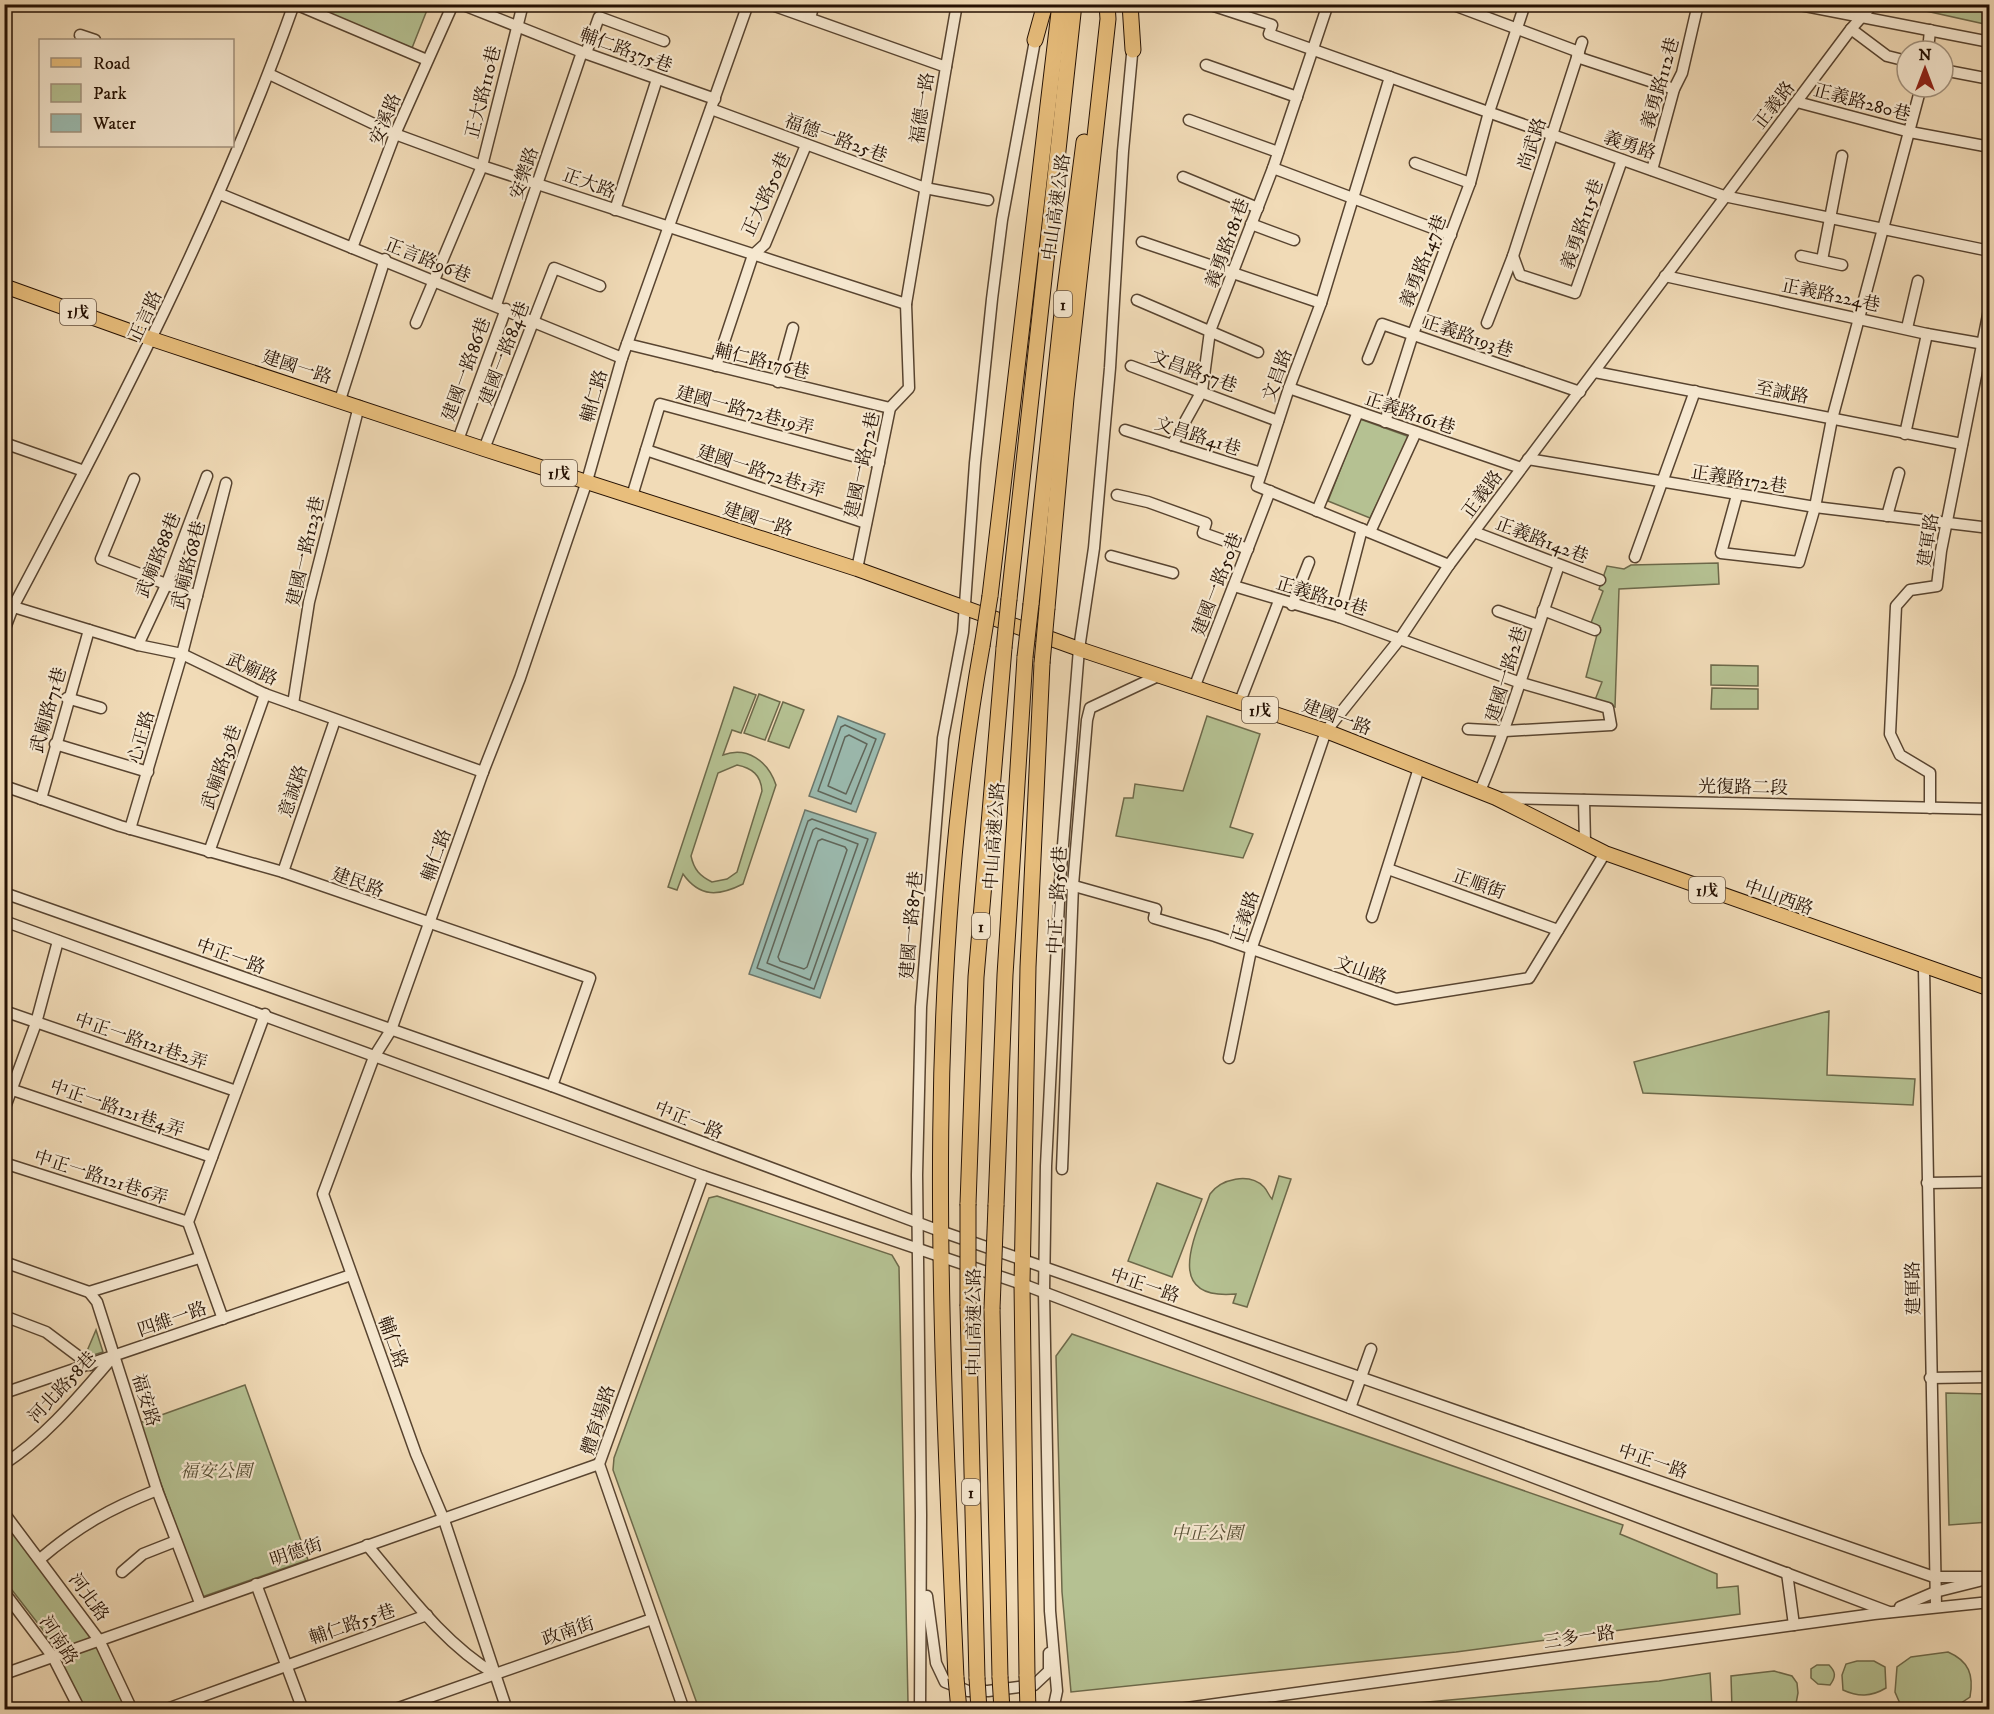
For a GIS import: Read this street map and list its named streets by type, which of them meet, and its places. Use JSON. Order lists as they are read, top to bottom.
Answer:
{
  "streets": {
    "highway": ["中山高速公路", "1"],
    "main road": ["1戊", "建國一路", "中山西路"],
    "street": [
      "輔仁路375巷",
      "義勇路112巷",
      "正大路110巷",
      "正義路280巷",
      "正義路",
      "福德一路",
      "安溪路",
      "福德一路25巷",
      "尚武路",
      "義勇路",
      "安樂路",
      "正大路",
      "正大路50巷",
      "義勇路115巷",
      "義勇路181巷",
      "正言路96巷",
      "義勇路147巷",
      "正義路224巷",
      "正言路",
      "正義路193巷",
      "建國一路84巷",
      "輔仁路176巷",
      "建國一路86巷",
      "文昌路57巷",
      "文昌路",
      "至誠路",
      "輔仁路",
      "建國一路72巷19弄",
      "正義路161巷",
      "文昌路41巷",
      "建國一路72巷",
      "建國一路72巷1弄",
      "正義路172巷",
      "正義路142巷",
      "建軍路",
      "建國一路123巷",
      "武廟路88巷",
      "武廟路68巷",
      "建國一路50巷",
      "正義路101巷",
      "武廟路",
      "建國一路2巷",
      "武廟路71巷",
      "心正路",
      "武廟路39巷",
      "光復路二段",
      "意誠路",
      "建民路",
      "正順街",
      "中正一路56巷",
      "建國一路87巷",
      "中正一路",
      "文山路",
      "中正一路121巷2弄",
      "中正一路121巷4弄",
      "中正一路121巷6弄",
      "四維一路",
      "河北路58巷",
      "福安路",
      "體育場路",
      "明德街",
      "河北路",
      "輔仁路55巷",
      "政南街",
      "三多一路",
      "河南路"
    ]
  },
  "crossings": [
    ["輔仁路375巷", "正大路110巷"],
    ["輔仁路375巷", "福德一路25巷"],
    ["輔仁路375巷", "安樂路"],
    ["輔仁路375巷", "輔仁路"],
    ["義勇路112巷", "義勇路"],
    ["正大路110巷", "正大路"],
    ["正大路110巷", "正言路96巷"],
    ["正義路280巷", "正義路"],
    ["正義路", "義勇路"],
    ["正義路", "正義路224巷"],
    ["正義路", "正義路193巷"],
    ["正義路", "建國一路"],
    ["正義路", "至誠路"],
    ["正義路", "正義路161巷"],
    ["正義路", "正義路172巷"],
    ["正義路", "正義路142巷"],
    ["正義路", "正義路101巷"],
    ["正義路", "文山路"],
    ["福德一路", "福德一路25巷"],
    ["福德一路", "正大路"],
    ["福德一路", "建國一路72巷"],
    ["安溪路", "正大路"],
    ["安溪路", "正言路96巷"],
    ["福德一路25巷", "正大路50巷"],
    ["福德一路25巷", "輔仁路"],
    ["尚武路", "義勇路"],
    ["尚武路", "義勇路115巷"],
    ["義勇路", "義勇路115巷"],
    ["義勇路", "義勇路181巷"],
    ["義勇路", "義勇路147巷"],
    ["義勇路", "文昌路"],
    ["安樂路", "正大路"],
    ["安樂路", "正言路96巷"],
    ["安樂路", "建國一路86巷"],
    ["正大路", "正大路50巷"],
    ["正大路", "正言路"],
    ["正大路", "輔仁路"],
    ["正大路", "建國一路72巷"],
    ["正大路50巷", "輔仁路176巷"],
    ["義勇路181巷", "文昌路57巷"],
    ["義勇路181巷", "文昌路41巷"],
    ["正言路96巷", "正言路"],
    ["正言路96巷", "建國一路84巷"],
    ["正言路96巷", "建國一路86巷"],
    ["正言路96巷", "輔仁路"],
    ["義勇路147巷", "正義路193巷"],
    ["義勇路147巷", "正義路161巷"],
    ["正義路224巷", "建軍路"],
    ["正言路", "建國一路"],
    ["正言路", "武廟路"],
    ["建國一路84巷", "建國一路"],
    ["輔仁路176巷", "輔仁路"],
    ["輔仁路176巷", "建國一路72巷"],
    ["建國一路", "建國一路86巷"],
    ["建國一路", "輔仁路"],
    ["建國一路", "建國一路72巷19弄"],
    ["建國一路", "建國一路72巷"],
    ["建國一路", "建國一路123巷"],
    ["建國一路", "建國一路50巷"],
    ["建國一路", "建國一路2巷"],
    ["建國一路", "光復路二段"],
    ["建國一路", "中山西路"],
    ["建國一路", "中正一路56巷"],
    ["建國一路", "建國一路87巷"],
    ["文昌路57巷", "文昌路"],
    ["文昌路", "正義路161巷"],
    ["文昌路", "文昌路41巷"],
    ["至誠路", "建軍路"],
    ["輔仁路", "武廟路"],
    ["輔仁路", "建民路"],
    ["輔仁路", "中正一路"],
    ["輔仁路", "四維一路"],
    ["輔仁路", "明德街"],
    ["輔仁路", "政南街"],
    ["建國一路72巷19弄", "建國一路72巷"],
    ["建國一路72巷19弄", "建國一路72巷1弄"],
    ["正義路161巷", "正義路172巷"],
    ["建國一路72巷", "建國一路72巷1弄"],
    ["正義路172巷", "建軍路"],
    ["正義路142巷", "建國一路2巷"],
    ["建軍路", "光復路二段"],
    ["建軍路", "中山西路"],
    ["建軍路", "中正一路"],
    ["建軍路", "三多一路"],
    ["建國一路123巷", "武廟路"],
    ["武廟路88巷", "武廟路"],
    ["武廟路68巷", "武廟路"],
    ["武廟路68巷", "心正路"],
    ["建國一路50巷", "正義路101巷"],
    ["正義路101巷", "建國一路2巷"],
    ["武廟路", "武廟路71巷"],
    ["武廟路", "心正路"],
    ["武廟路", "武廟路39巷"],
    ["武廟路", "意誠路"],
    ["武廟路71巷", "建民路"],
    ["心正路", "建民路"],
    ["武廟路39巷", "建民路"],
    ["光復路二段", "中山西路"],
    ["意誠路", "建民路"],
    ["建民路", "中正一路"],
    ["正順街", "文山路"],
    ["中山西路", "文山路"],
    ["中正一路56巷", "文山路"],
    ["建國一路87巷", "中正一路"],
    ["四維一路", "河北路58巷"],
    ["四維一路", "福安路"],
    ["河北路58巷", "福安路"],
    ["福安路", "明德街"],
    ["體育場路", "明德街"],
    ["體育場路", "政南街"],
    ["明德街", "河北路"],
    ["明德街", "河南路"]
  ],
  "parks": ["福安公園", "中正公園"],
  "legend": ["Road", "Park", "Water"],
  "north": "top"
}
